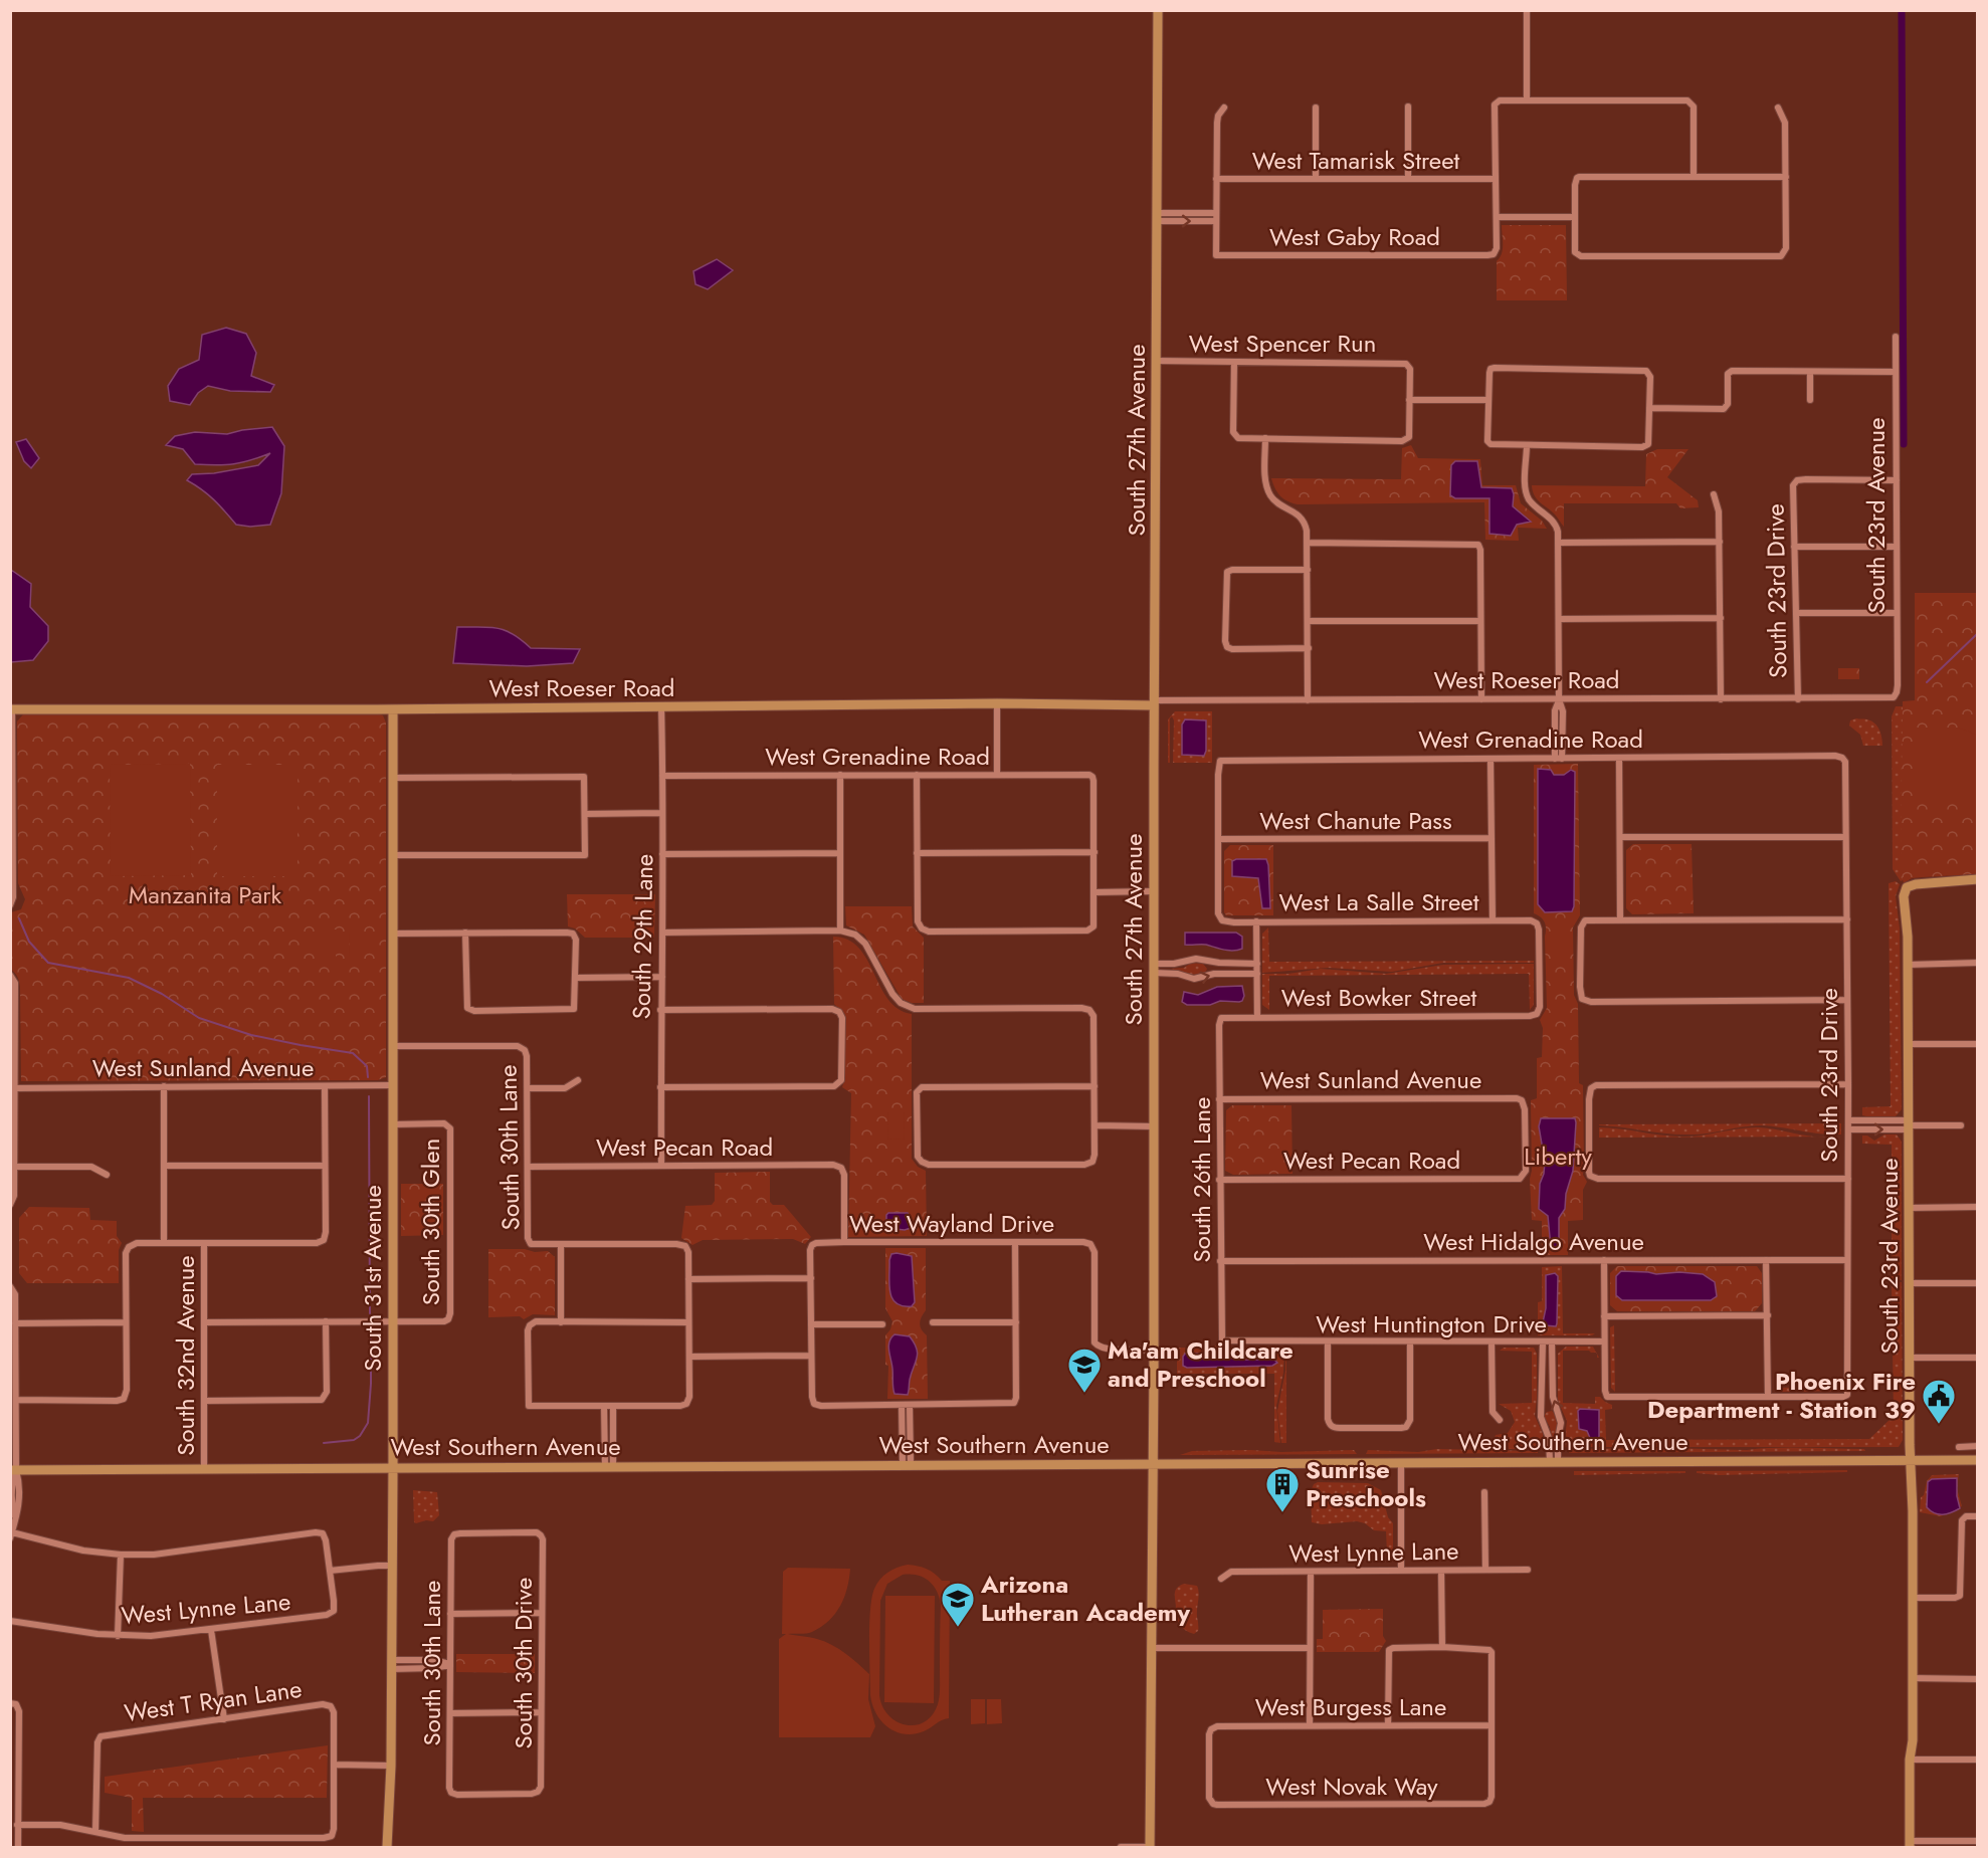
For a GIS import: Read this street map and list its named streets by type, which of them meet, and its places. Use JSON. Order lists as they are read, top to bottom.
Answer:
{
  "streets": {
    "main road": [
      "South 27th Avenue",
      "South 23rd Avenue",
      "West Roeser Road",
      "South 31st Avenue",
      "West Southern Avenue"
    ],
    "street": [
      "West Tamarisk Street",
      "West Gaby Road",
      "West Spencer Run",
      "South 23rd Drive",
      "West Grenadine Road",
      "West Chanute Pass",
      "West La Salle Street",
      "South 29th Lane",
      "West Bowker Street",
      "West Sunland Avenue",
      "South 30th Lane",
      "West Pecan Road",
      "South 26th Lane",
      "South 30th Glen",
      "West Wayland Drive",
      "West Hidalgo Avenue",
      "West Huntington Drive",
      "South 32nd Avenue",
      "West Lynne Lane",
      "South 30th Drive",
      "West T Ryan Lane",
      "West Burgess Lane",
      "West Novak Way"
    ]
  },
  "crossings": [
    ["West Spencer Run", "South 27th Avenue"],
    ["South 27th Avenue", "West Roeser Road"],
    ["South 27th Avenue", "West Wayland Drive"],
    ["South 27th Avenue", "West Southern Avenue"],
    ["South 23rd Avenue", "South 23rd Drive"],
    ["South 23rd Avenue", "West Roeser Road"],
    ["South 23rd Avenue", "West Southern Avenue"],
    ["South 23rd Drive", "West Roeser Road"],
    ["South 23rd Drive", "West Grenadine Road"],
    ["South 23rd Drive", "West Hidalgo Avenue"],
    ["West Roeser Road", "South 29th Lane"],
    ["West Roeser Road", "South 31st Avenue"],
    ["West Grenadine Road", "West Chanute Pass"],
    ["West Grenadine Road", "West La Salle Street"],
    ["West Grenadine Road", "South 29th Lane"],
    ["West Chanute Pass", "West La Salle Street"],
    ["West La Salle Street", "West Bowker Street"],
    ["South 29th Lane", "West Pecan Road"],
    ["West Bowker Street", "South 26th Lane"],
    ["West Sunland Avenue", "West Pecan Road"],
    ["West Sunland Avenue", "South 26th Lane"],
    ["West Sunland Avenue", "South 31st Avenue"],
    ["South 30th Lane", "West Pecan Road"],
    ["South 30th Lane", "South 31st Avenue"],
    ["South 30th Lane", "South 30th Drive"],
    ["West Pecan Road", "South 26th Lane"],
    ["West Pecan Road", "West Wayland Drive"],
    ["South 26th Lane", "West Hidalgo Avenue"],
    ["South 26th Lane", "West Huntington Drive"],
    ["South 30th Glen", "South 31st Avenue"],
    ["South 31st Avenue", "West Southern Avenue"],
    ["South 32nd Avenue", "West Southern Avenue"],
    ["West Burgess Lane", "West Novak Way"]
  ],
  "parks": ["Manzanita Park", "Liberty"],
  "places": {
    "school or university": ["Ma'am Childcare and Preschool", "Arizona Lutheran Academy"],
    "public building": ["Phoenix Fire Department - Station 39"],
    "building": ["Sunrise Preschools"]
  }
}
